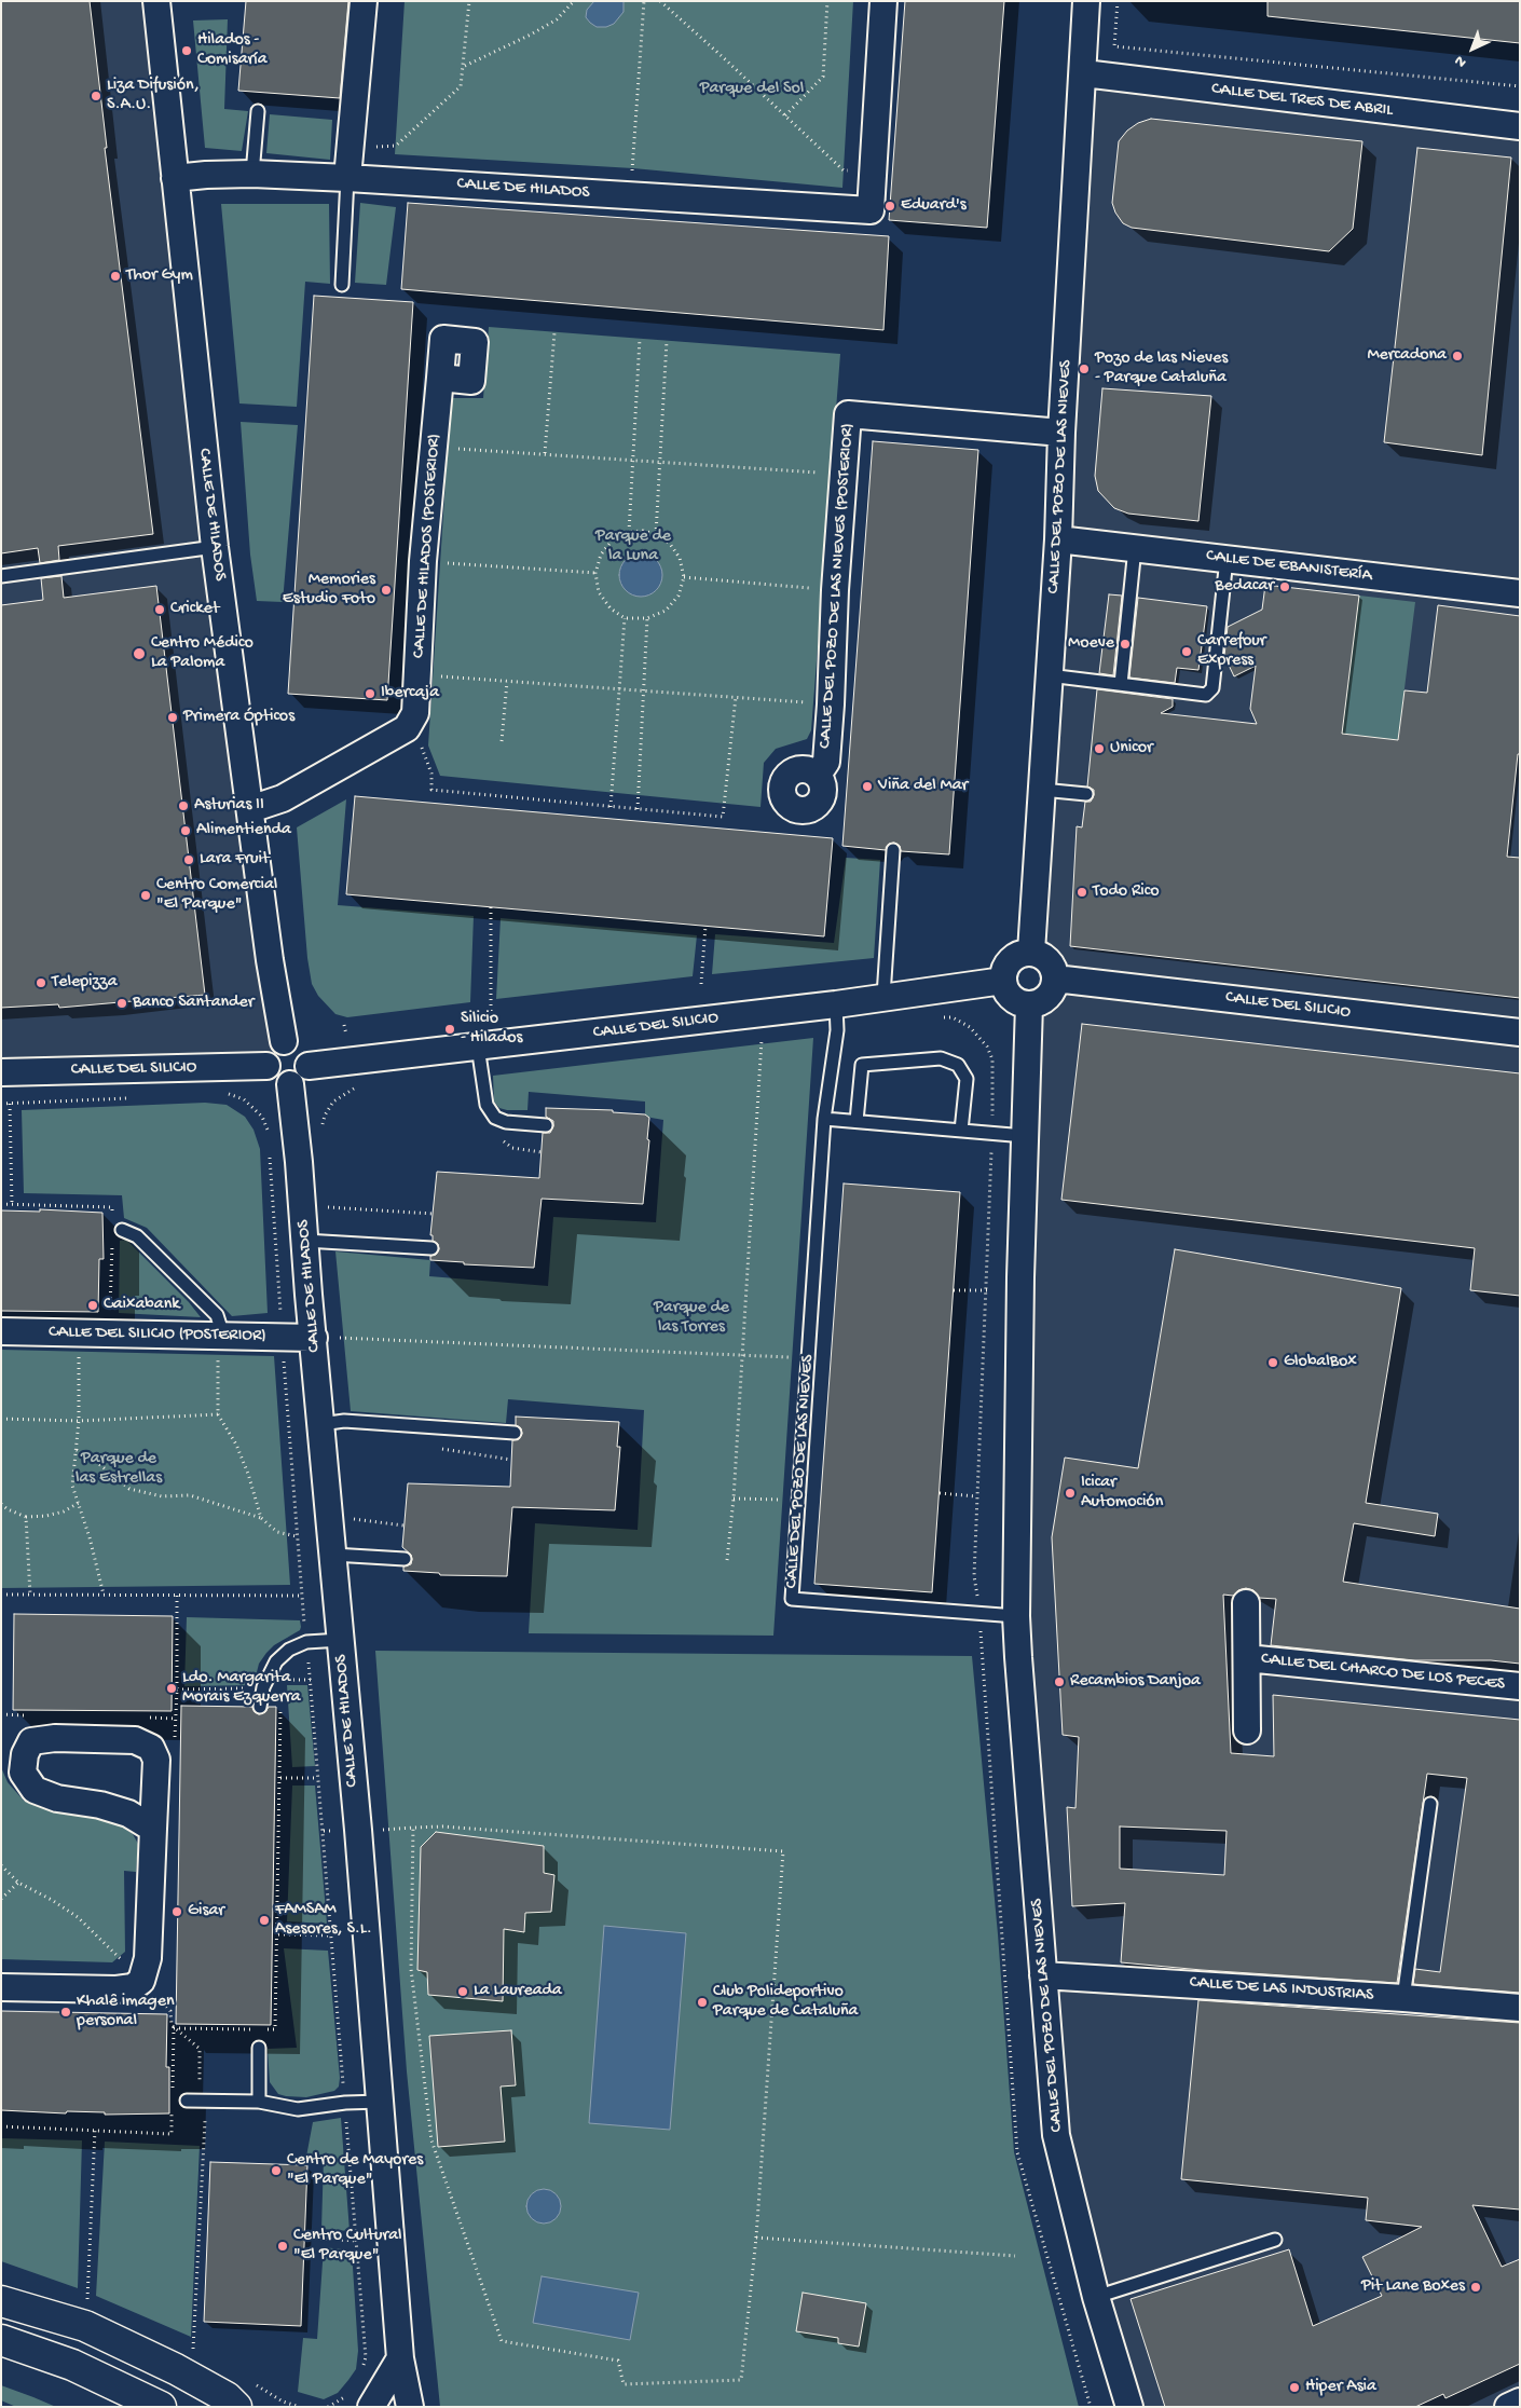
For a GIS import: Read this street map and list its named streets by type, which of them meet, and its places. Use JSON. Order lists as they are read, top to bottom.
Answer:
{
  "streets": {
    "street": [
      "CALLE DEL TRES DE ABRIL",
      "CALLE DE HILADOS",
      "CALLE DEL POZO DE LAS NIEVES",
      "CALLE DE HILADOS (POSTERIOR)",
      "CALLE DE EBANISTERÍA",
      "CALLE DEL POZO DE LAS NIEVES (POSTERIOR)",
      "CALLE DEL SILICIO",
      "CALLE DEL SILICIO (POSTERIOR)",
      "CALLE DEL CHARCO DE LOS PECES",
      "CALLE DE LAS INDUSTRIAS"
    ]
  },
  "crossings": [
    ["CALLE DEL TRES DE ABRIL", "CALLE DEL POZO DE LAS NIEVES"],
    ["CALLE DE HILADOS", "CALLE DEL SILICIO"],
    ["CALLE DE HILADOS", "CALLE DEL SILICIO (POSTERIOR)"],
    ["CALLE DEL POZO DE LAS NIEVES", "CALLE DE EBANISTERÍA"],
    ["CALLE DEL POZO DE LAS NIEVES", "CALLE DEL POZO DE LAS NIEVES (POSTERIOR)"],
    ["CALLE DEL POZO DE LAS NIEVES", "CALLE DEL SILICIO"],
    ["CALLE DEL POZO DE LAS NIEVES", "CALLE DE LAS INDUSTRIAS"]
  ],
  "parks": [
    "Parque del Sol",
    "Parque de la Luna",
    "Parque de las Torres",
    "Parque de las Estrellas"
  ],
  "places": [
    "Hilados - Comisaría",
    "Liza Difusión, S.A.U.",
    "Eduard's",
    "Thor Gym",
    "Mercadona",
    "Pozo de las Nieves - Parque Cataluña",
    "Bedacar",
    "Memories Estudio Foto",
    "Cricket",
    "Moeve",
    "Carrefour Express",
    "Centro Médico La Paloma",
    "Ibercaja",
    "Primera Ópticos",
    "Unicor",
    "Viña del Mar",
    "Asturias II",
    "Alimentienda",
    "Lara Fruit",
    "Todo Rico",
    "Centro Comercial \"El Parque\"",
    "Telepizza",
    "Banco Santander",
    "Silicio - Hilados",
    "Caixabank",
    "GlobalBox",
    "Icicar Automoción",
    "Recambios Danjoa",
    "Ldo. Margarita Morais Ezquerra",
    "Gisar",
    "FAMSAM Asesores, S.L.",
    "La Laureada",
    "Club Polideportivo Parque de Cataluña",
    "Khalê imagen personal",
    "Centro de Mayores \"El Parque\"",
    "Centro Cultural \"El Parque\"",
    "Pit Lane Boxes",
    "Hiper Asia"
  ],
  "north": "bottom left"
}
